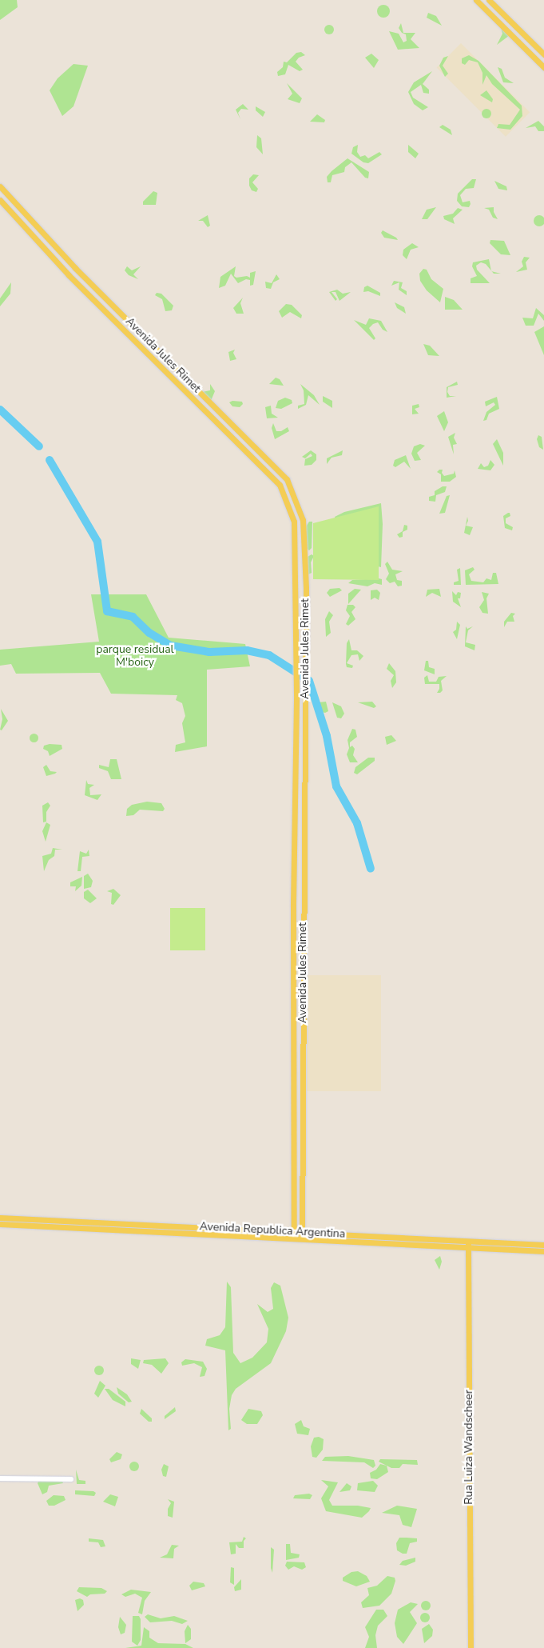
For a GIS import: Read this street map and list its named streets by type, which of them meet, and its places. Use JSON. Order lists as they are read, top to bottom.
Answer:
{
  "streets": {
    "main road": ["Avenida Jules Rimet", "Avenida Republica Argentina", "Rua Luiza Wandscheer"]
  },
  "crossings": [
    ["Avenida Jules Rimet", "Avenida Republica Argentina"],
    ["Avenida Republica Argentina", "Rua Luiza Wandscheer"]
  ],
  "parks": ["parque residual M'boicy"]
}
